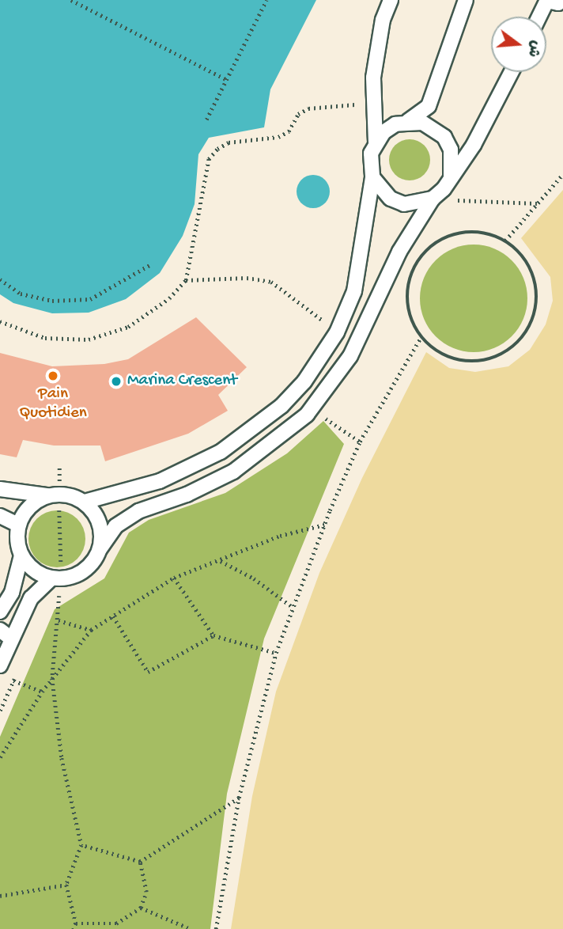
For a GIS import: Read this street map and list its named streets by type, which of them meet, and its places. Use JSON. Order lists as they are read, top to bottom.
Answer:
{
  "places": ["Pain Quotidien", "Marina Crescent"],
  "north": "right"
}
